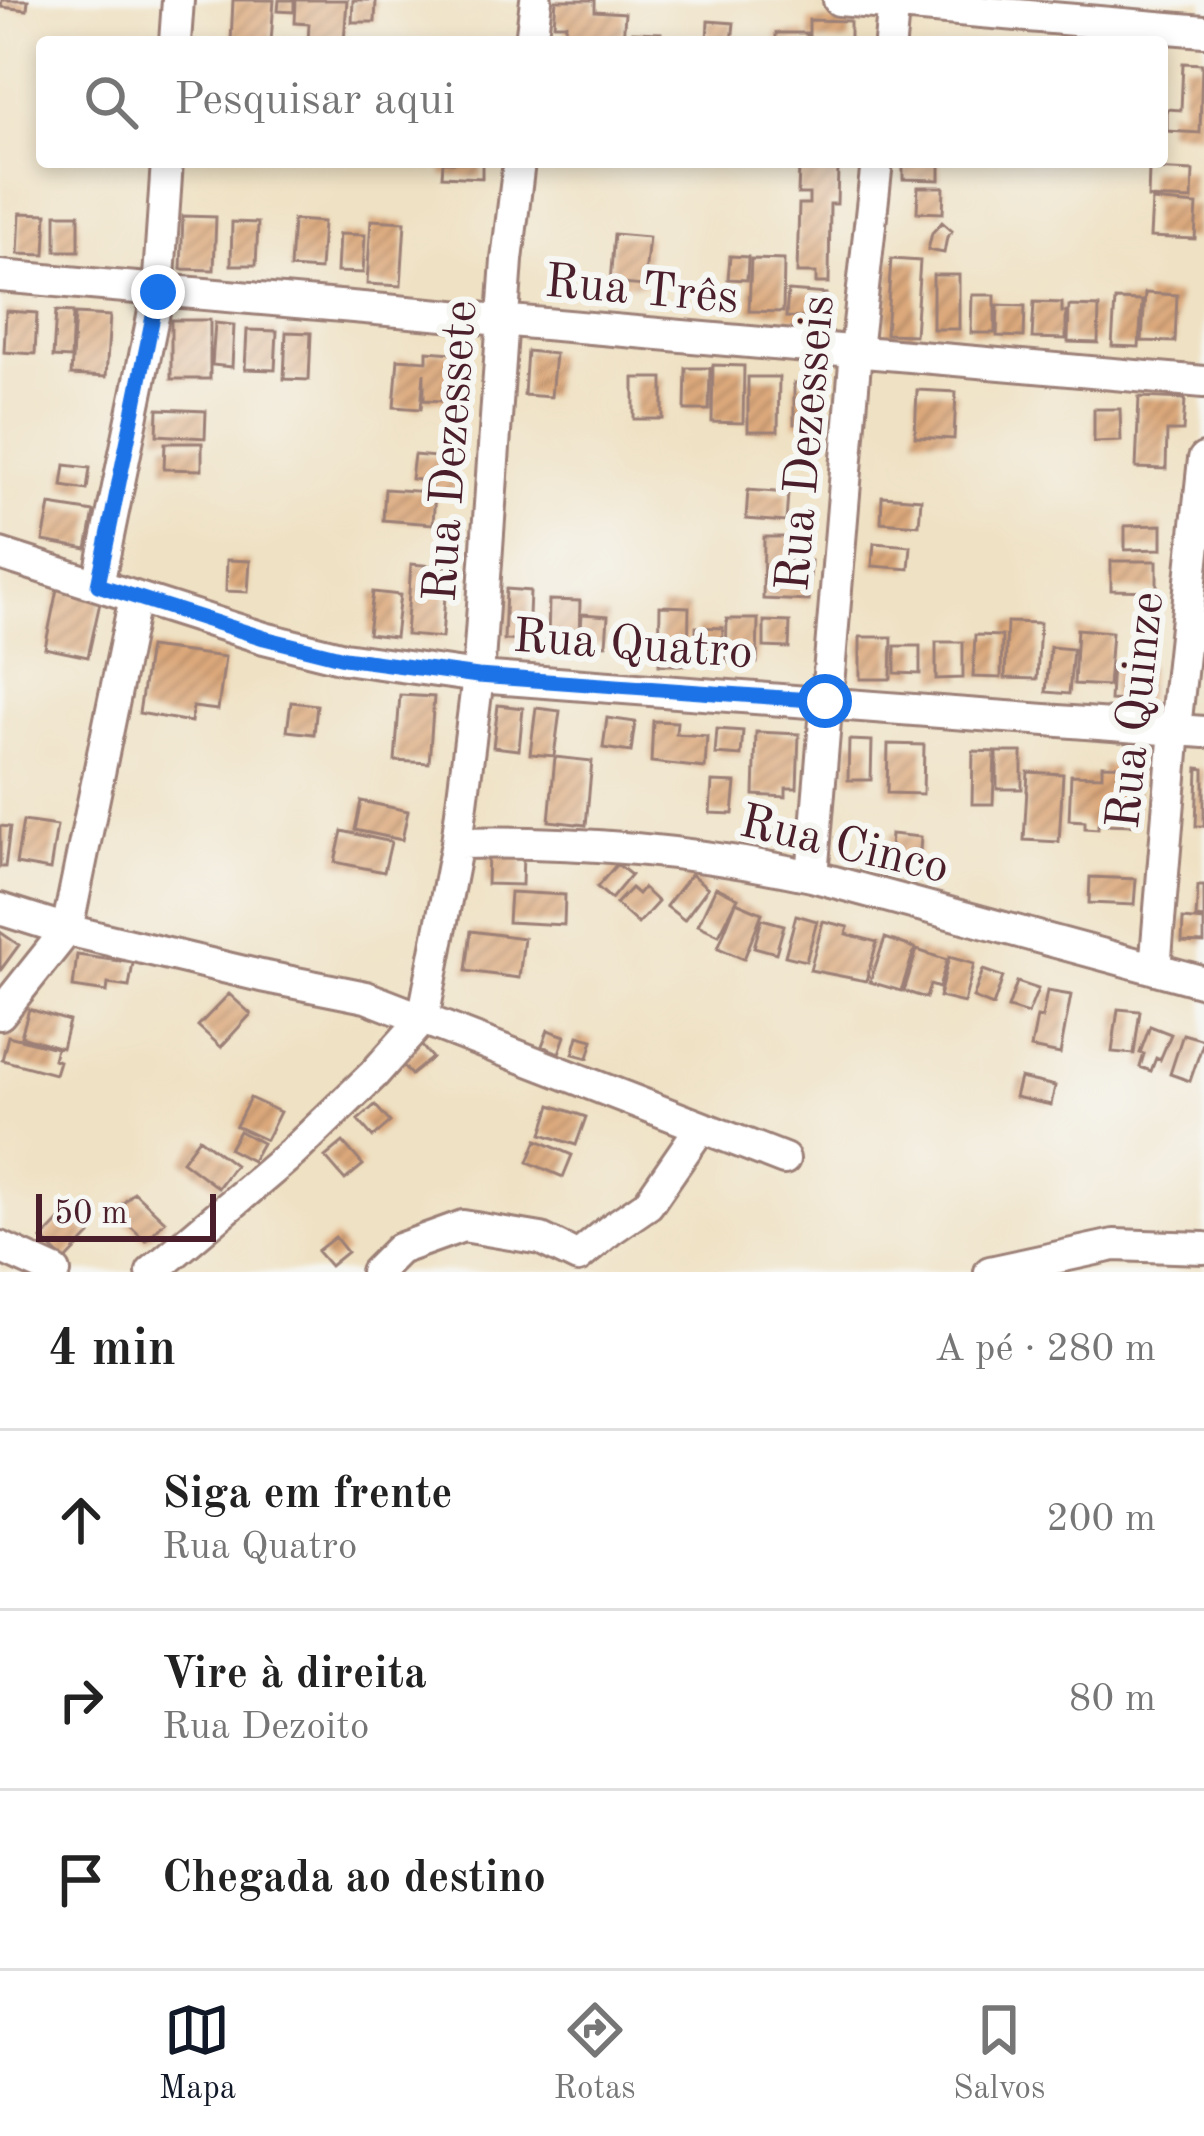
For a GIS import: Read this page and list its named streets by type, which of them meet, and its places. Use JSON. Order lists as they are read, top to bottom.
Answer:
{
  "streets": {
    "street": [
      "Rua Três",
      "Rua Dezesseis",
      "Rua Dezessete",
      "Rua Quatro",
      "Rua Quinze",
      "Rua Cinco"
    ]
  },
  "crossings": [
    ["Rua Três", "Rua Dezesseis"],
    ["Rua Três", "Rua Dezessete"],
    ["Rua Dezesseis", "Rua Quatro"],
    ["Rua Dezesseis", "Rua Cinco"],
    ["Rua Dezessete", "Rua Quatro"],
    ["Rua Dezessete", "Rua Cinco"],
    ["Rua Quatro", "Rua Quinze"],
    ["Rua Quinze", "Rua Cinco"]
  ],
  "scale_bar": "50 m",
  "page": {
    "search": "Pesquisar aqui",
    "scale": "50 m",
    "heading": ["4 min", "A pé · 280 m"],
    "list": [
      ["Siga em frente", "Rua Quatro", "200 m"],
      ["Vire à direita", "Rua Dezoito", "80 m"],
      "Chegada ao destino"
    ],
    "nav": ["Mapa", "Rotas", "Salvos"]
  }
}
